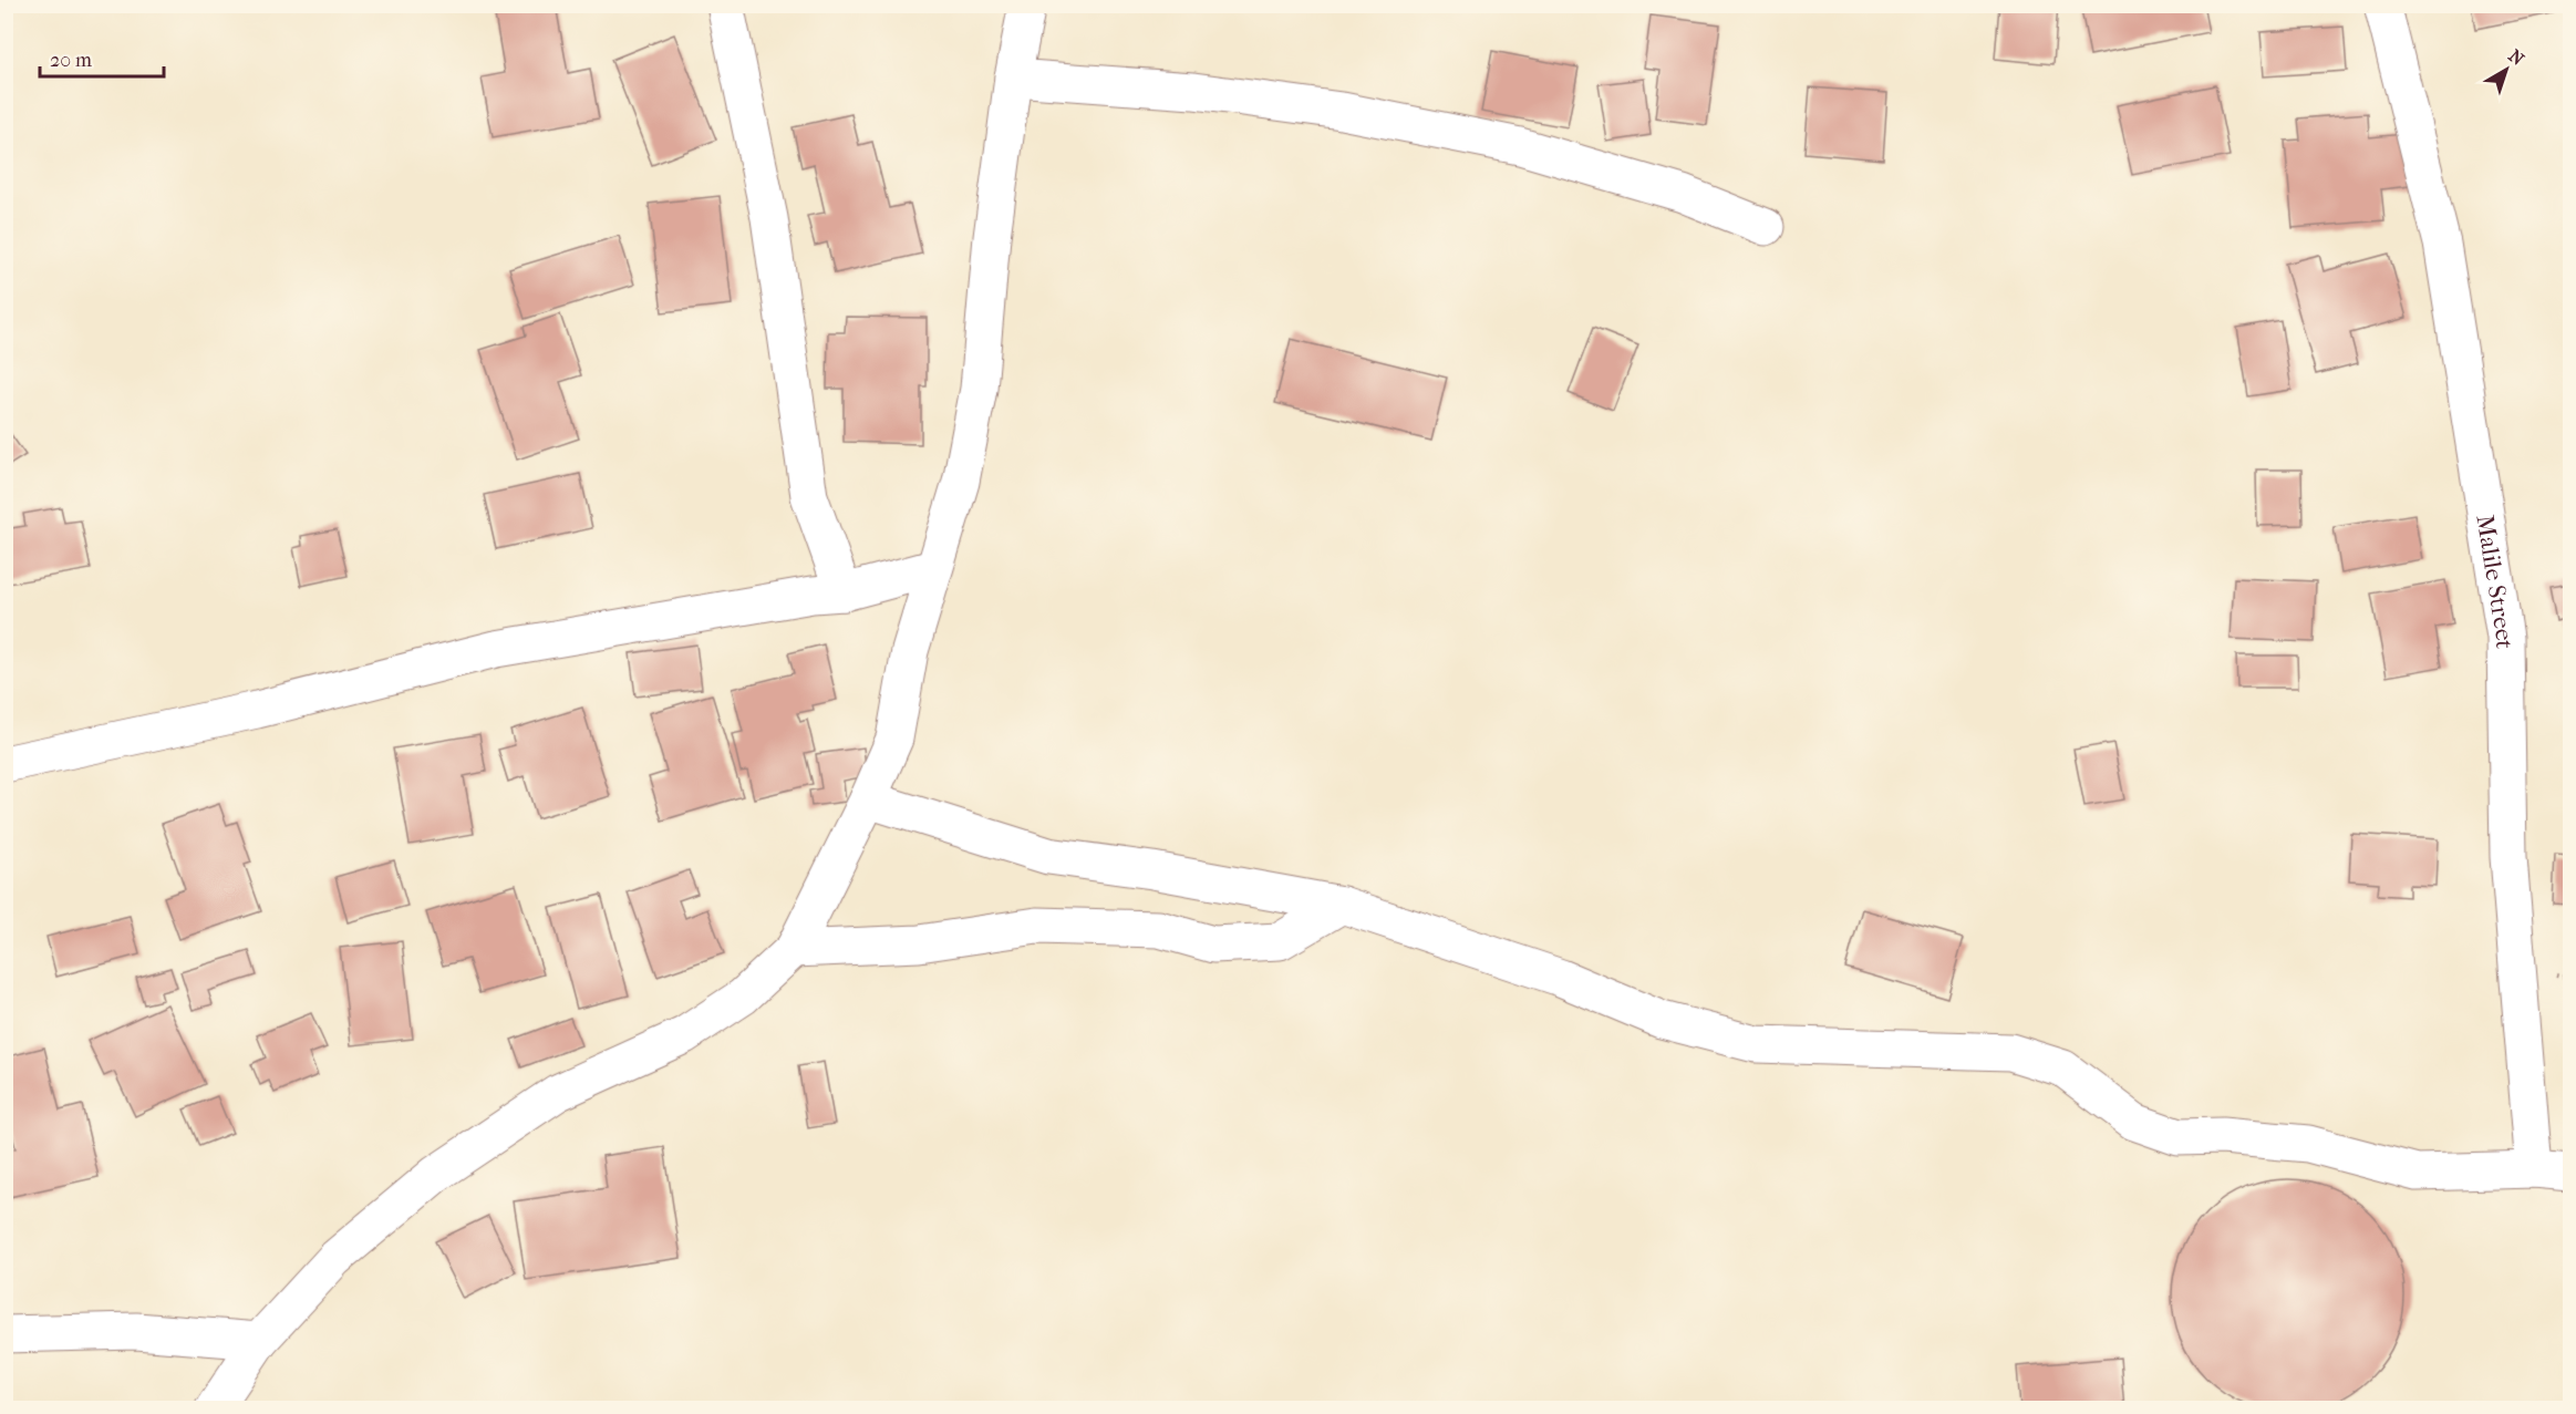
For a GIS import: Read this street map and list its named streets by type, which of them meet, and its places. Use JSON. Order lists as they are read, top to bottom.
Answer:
{
  "streets": {
    "street": ["Malile Street"]
  },
  "scale_bar": "20 m",
  "north": "top right"
}
